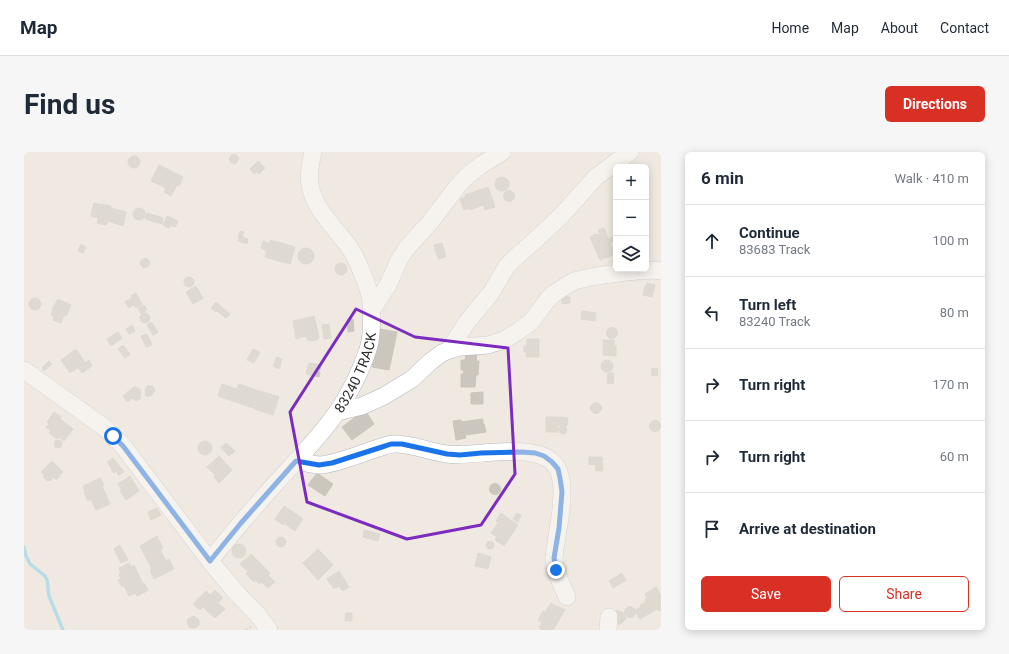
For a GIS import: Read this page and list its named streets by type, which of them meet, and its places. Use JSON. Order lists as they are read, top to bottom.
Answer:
{
  "streets": {
    "street": ["83240 TRACK"]
  },
  "page": {
    "header": "Map",
    "nav": [
      "Home",
      "Map",
      "About",
      "Contact"
    ],
    "buttons": [
      "Directions",
      ["Save", "Share"]
    ],
    "title": "Find us",
    "heading": ["6 min", "Walk · 410 m"],
    "map_buttons": ["+", "−"],
    "list": [
      ["Continue", "83683 Track", "100 m"],
      ["Turn left", "83240 Track", "80 m"],
      ["Turn right", "170 m"],
      ["Turn right", "60 m"],
      "Arrive at destination"
    ]
  }
}
